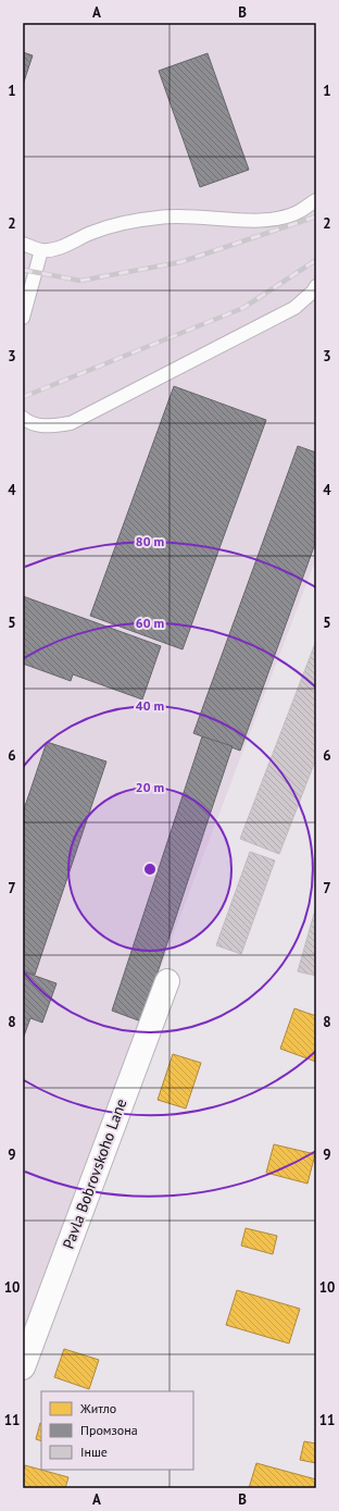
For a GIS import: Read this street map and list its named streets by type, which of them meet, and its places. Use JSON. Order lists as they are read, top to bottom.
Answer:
{
  "streets": {
    "street": ["Pavla Bobrovskoho Lane"]
  },
  "legend": ["Житло", "Промзона", "Інше"],
  "grid": {
    "columns": ["A", "B"],
    "rows": [
      "1",
      "2",
      "3",
      "4",
      "5",
      "6",
      "7",
      "8",
      "9",
      "10",
      "11"
    ]
  },
  "rings": [
    "80 m",
    "60 m",
    "40 m",
    "20 m"
  ]
}
